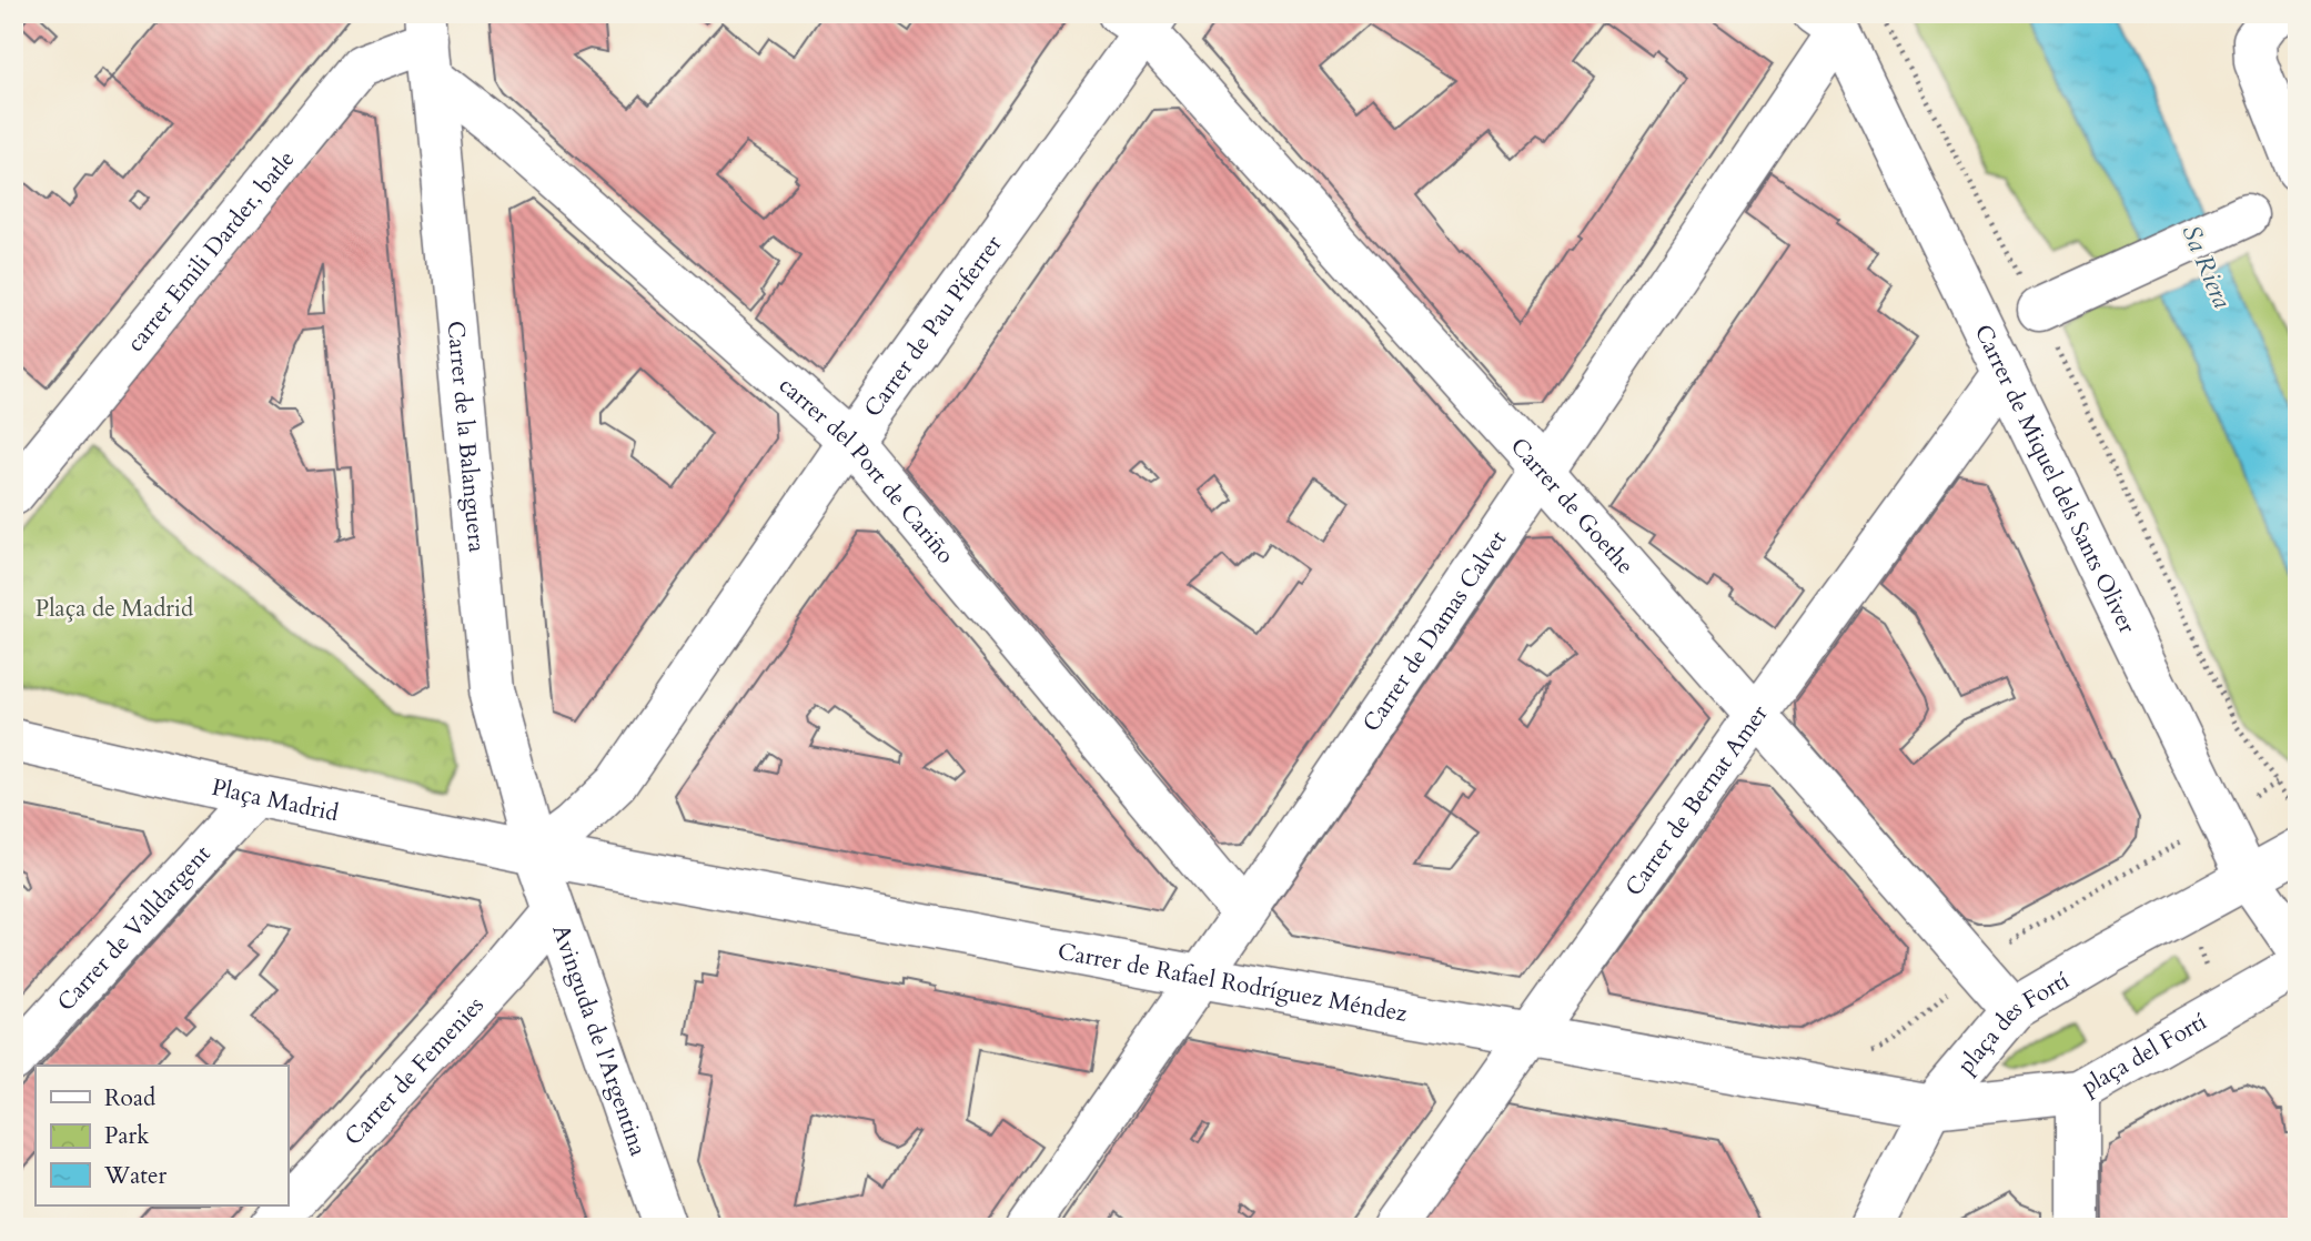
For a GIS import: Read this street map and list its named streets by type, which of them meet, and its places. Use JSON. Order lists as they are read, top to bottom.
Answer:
{
  "streets": {
    "street": [
      "carrer Emili Darder, batle",
      "Carrer de Pau Piferrer",
      "Carrer de la Balanguera",
      "carrer del Port de Cariño",
      "Carrer de Miquel dels Sants Oliver",
      "Carrer de Goethe",
      "Carrer de Damas Calvet",
      "Plaça Madrid",
      "Carrer de Bernat Amer",
      "Carrer de Valldargent",
      "Carrer de Rafael Rodríguez Méndez",
      "plaça des Fortí",
      "Avinguda de l'Argentina",
      "plaça del Fortí",
      "Carrer de Femenies"
    ]
  },
  "crossings": [
    ["carrer Emili Darder, batle", "Carrer de la Balanguera"],
    ["carrer Emili Darder, batle", "carrer del Port de Cariño"],
    ["Carrer de Pau Piferrer", "Carrer de la Balanguera"],
    ["Carrer de Pau Piferrer", "carrer del Port de Cariño"],
    ["Carrer de Pau Piferrer", "Carrer de Goethe"],
    ["Carrer de Pau Piferrer", "Plaça Madrid"],
    ["Carrer de Pau Piferrer", "Carrer de Rafael Rodríguez Méndez"],
    ["Carrer de Pau Piferrer", "Avinguda de l'Argentina"],
    ["Carrer de la Balanguera", "carrer del Port de Cariño"],
    ["Carrer de la Balanguera", "Plaça Madrid"],
    ["Carrer de la Balanguera", "Carrer de Rafael Rodríguez Méndez"],
    ["Carrer de la Balanguera", "Avinguda de l'Argentina"],
    ["carrer del Port de Cariño", "Carrer de Damas Calvet"],
    ["Carrer de Miquel dels Sants Oliver", "Carrer de Damas Calvet"],
    ["Carrer de Miquel dels Sants Oliver", "Carrer de Bernat Amer"],
    ["Carrer de Goethe", "Carrer de Damas Calvet"],
    ["Carrer de Goethe", "Carrer de Bernat Amer"],
    ["Carrer de Goethe", "plaça des Fortí"],
    ["Carrer de Damas Calvet", "Carrer de Rafael Rodríguez Méndez"],
    ["Plaça Madrid", "Carrer de Valldargent"],
    ["Plaça Madrid", "Carrer de Rafael Rodríguez Méndez"],
    ["Plaça Madrid", "Avinguda de l'Argentina"],
    ["Carrer de Bernat Amer", "Carrer de Rafael Rodríguez Méndez"],
    ["Carrer de Rafael Rodríguez Méndez", "plaça des Fortí"],
    ["Carrer de Rafael Rodríguez Méndez", "Avinguda de l'Argentina"],
    ["Carrer de Rafael Rodríguez Méndez", "plaça del Fortí"],
    ["plaça des Fortí", "plaça del Fortí"],
    ["Avinguda de l'Argentina", "Carrer de Femenies"]
  ],
  "water": ["Sa Riera"],
  "parks": ["Plaça de Madrid"],
  "legend": ["Road", "Park", "Water"]
}
